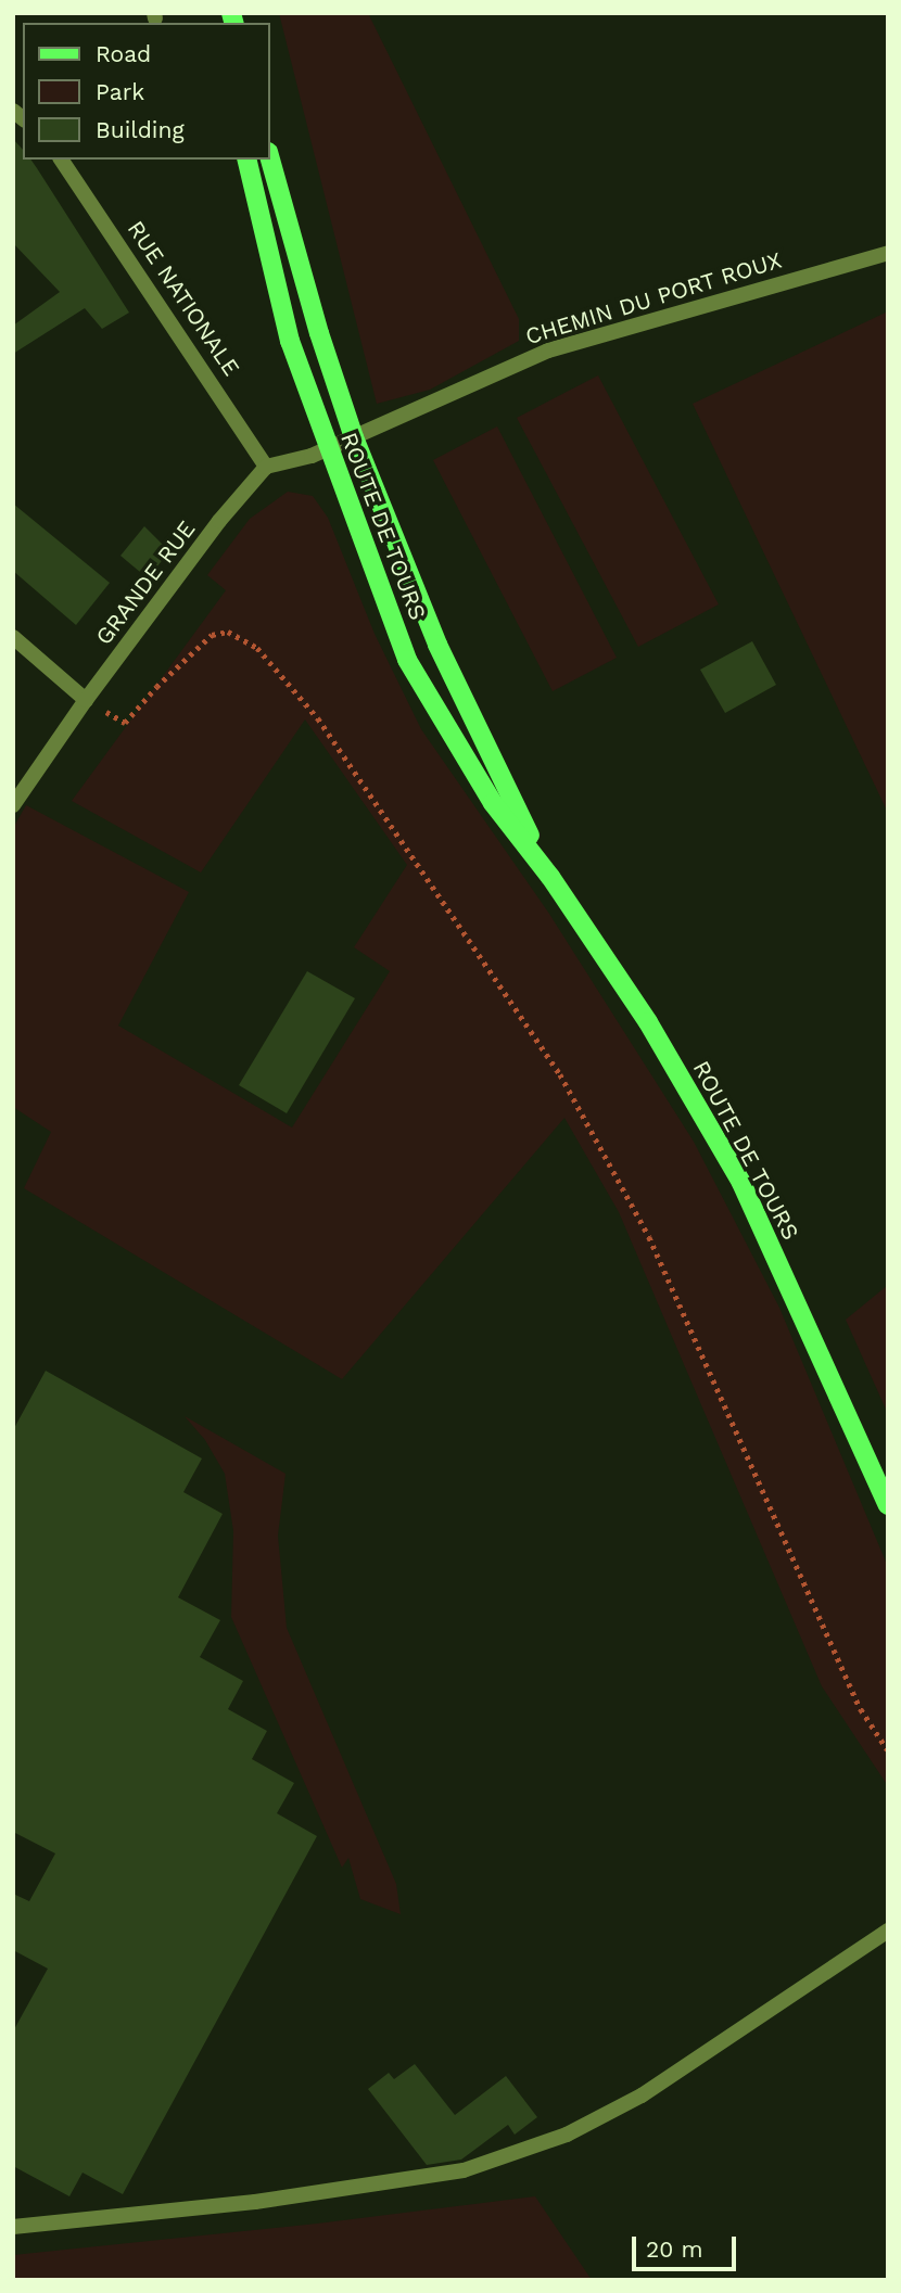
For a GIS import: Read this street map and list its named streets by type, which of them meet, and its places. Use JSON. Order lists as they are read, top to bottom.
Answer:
{
  "streets": {
    "main road": ["ROUTE DE TOURS"],
    "street": ["RUE NATIONALE", "CHEMIN DU PORT ROUX", "GRANDE RUE"]
  },
  "crossings": [
    ["RUE NATIONALE", "GRANDE RUE"],
    ["CHEMIN DU PORT ROUX", "ROUTE DE TOURS"]
  ],
  "legend": ["Road", "Park", "Building"],
  "scale_bar": "20 m"
}
